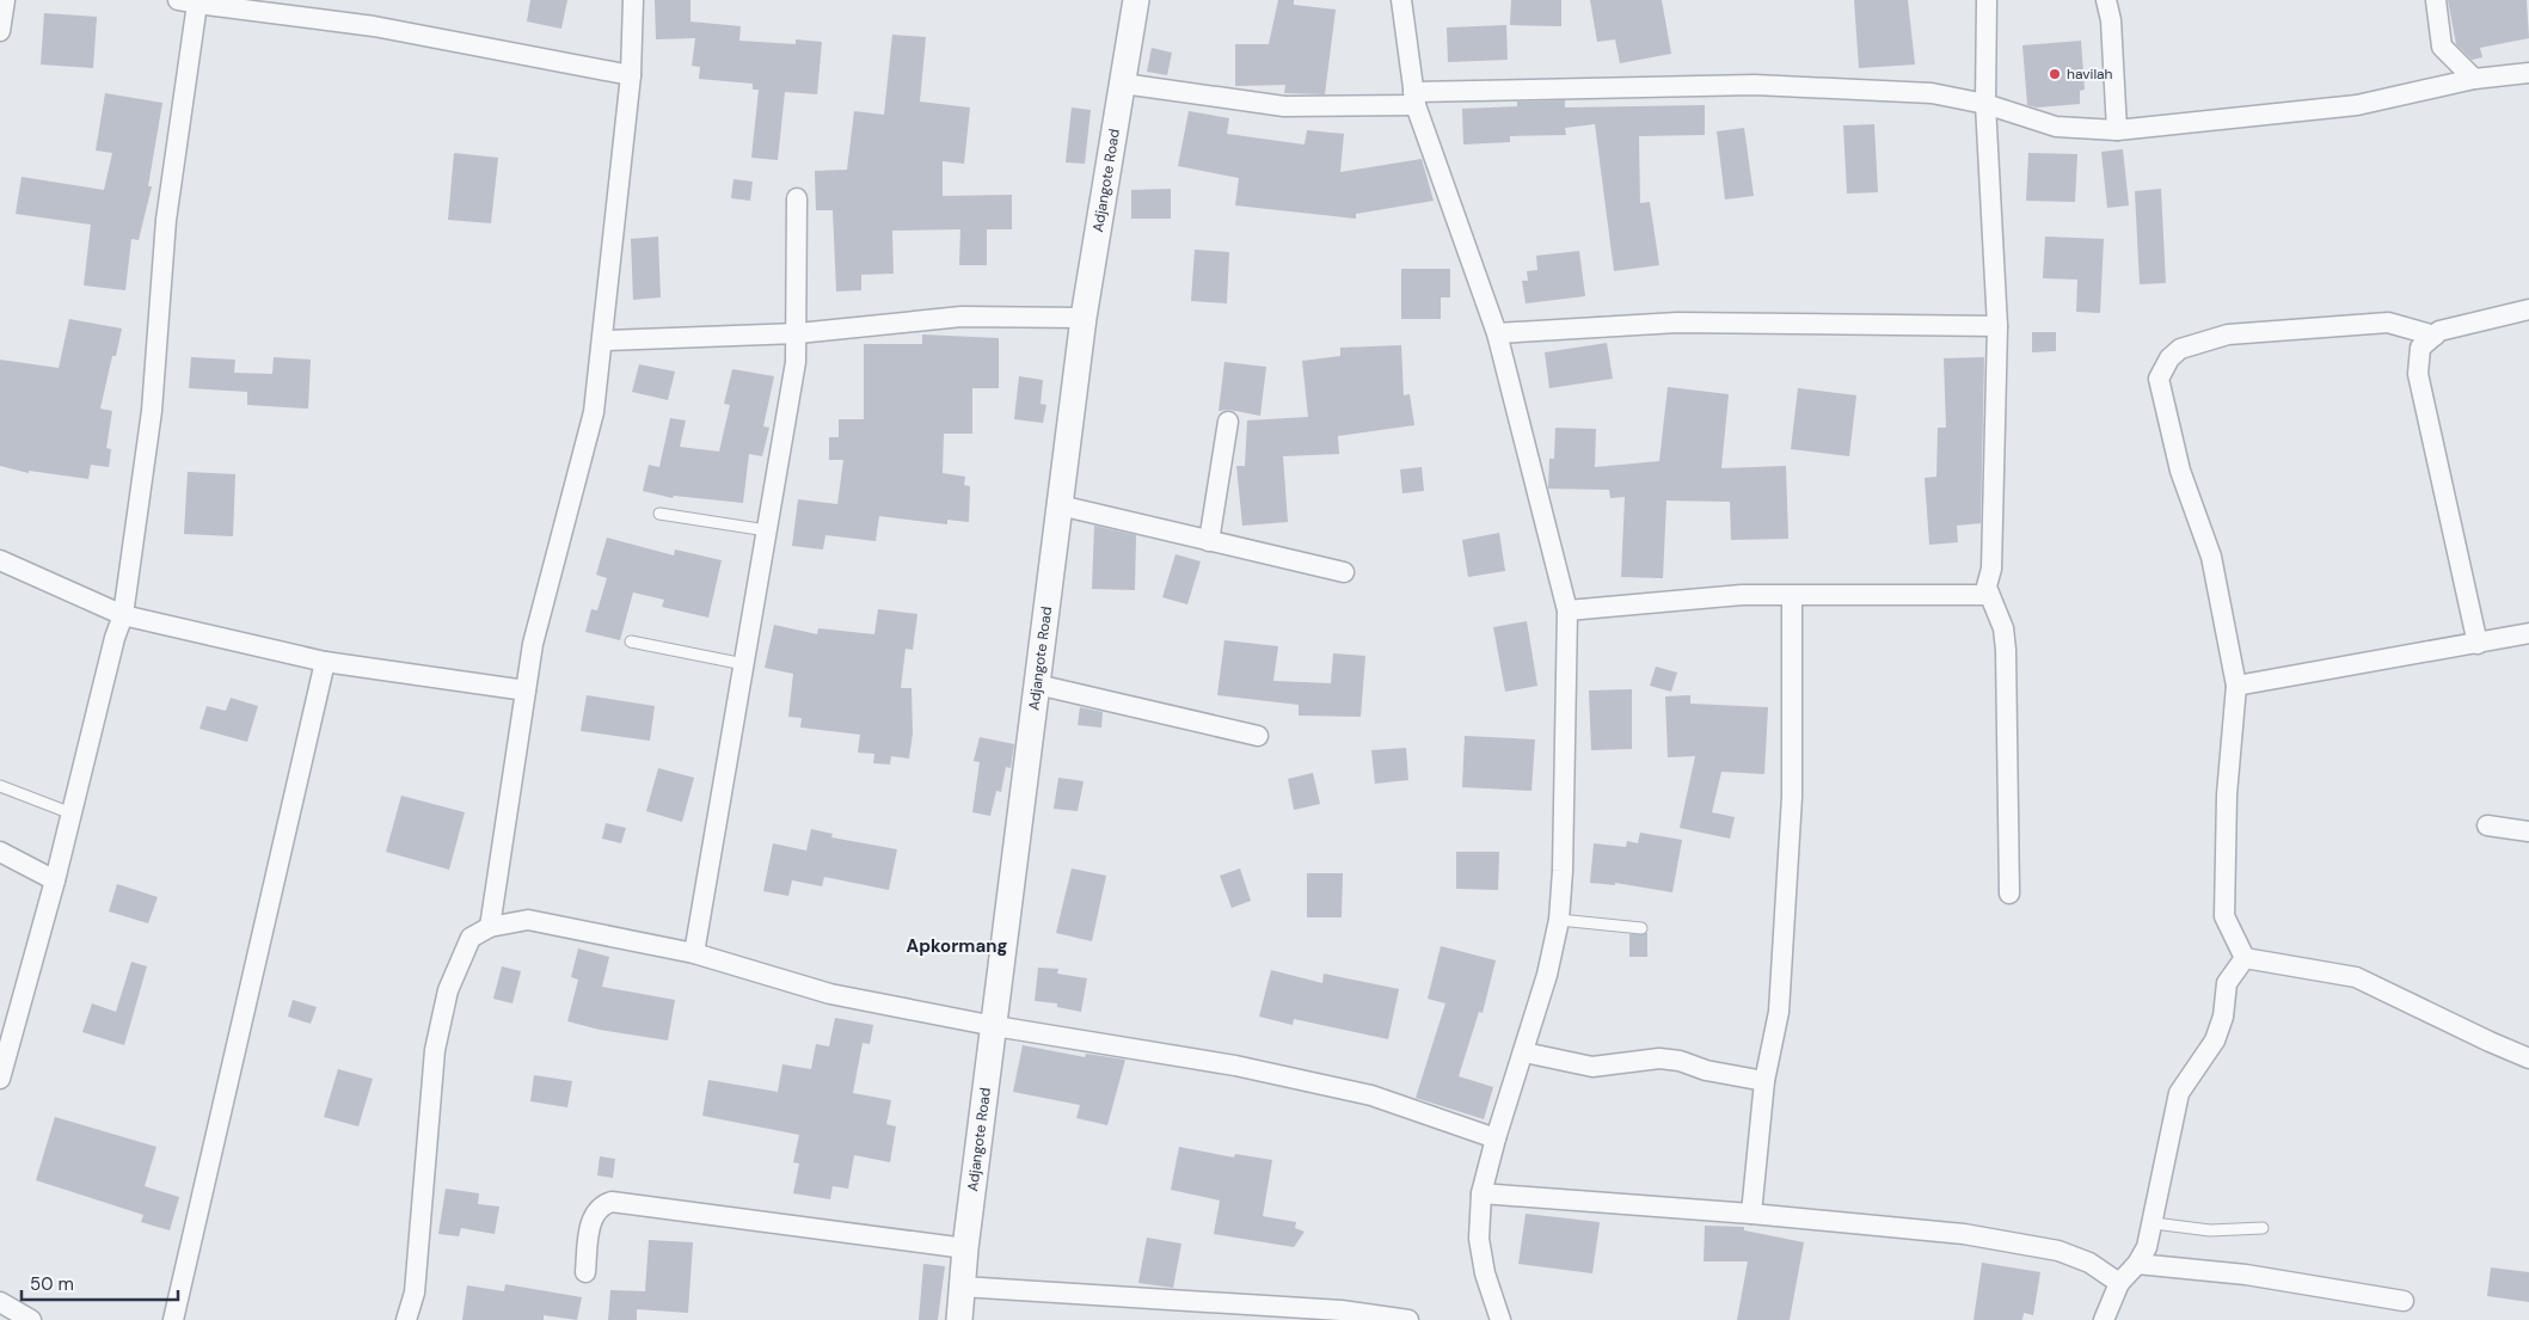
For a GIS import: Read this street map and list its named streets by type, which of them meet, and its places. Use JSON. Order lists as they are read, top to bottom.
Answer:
{
  "streets": {
    "street": ["Adjangote Road"]
  },
  "districts": ["Apkormang"],
  "places": ["havilah"],
  "scale_bar": "50 m"
}
